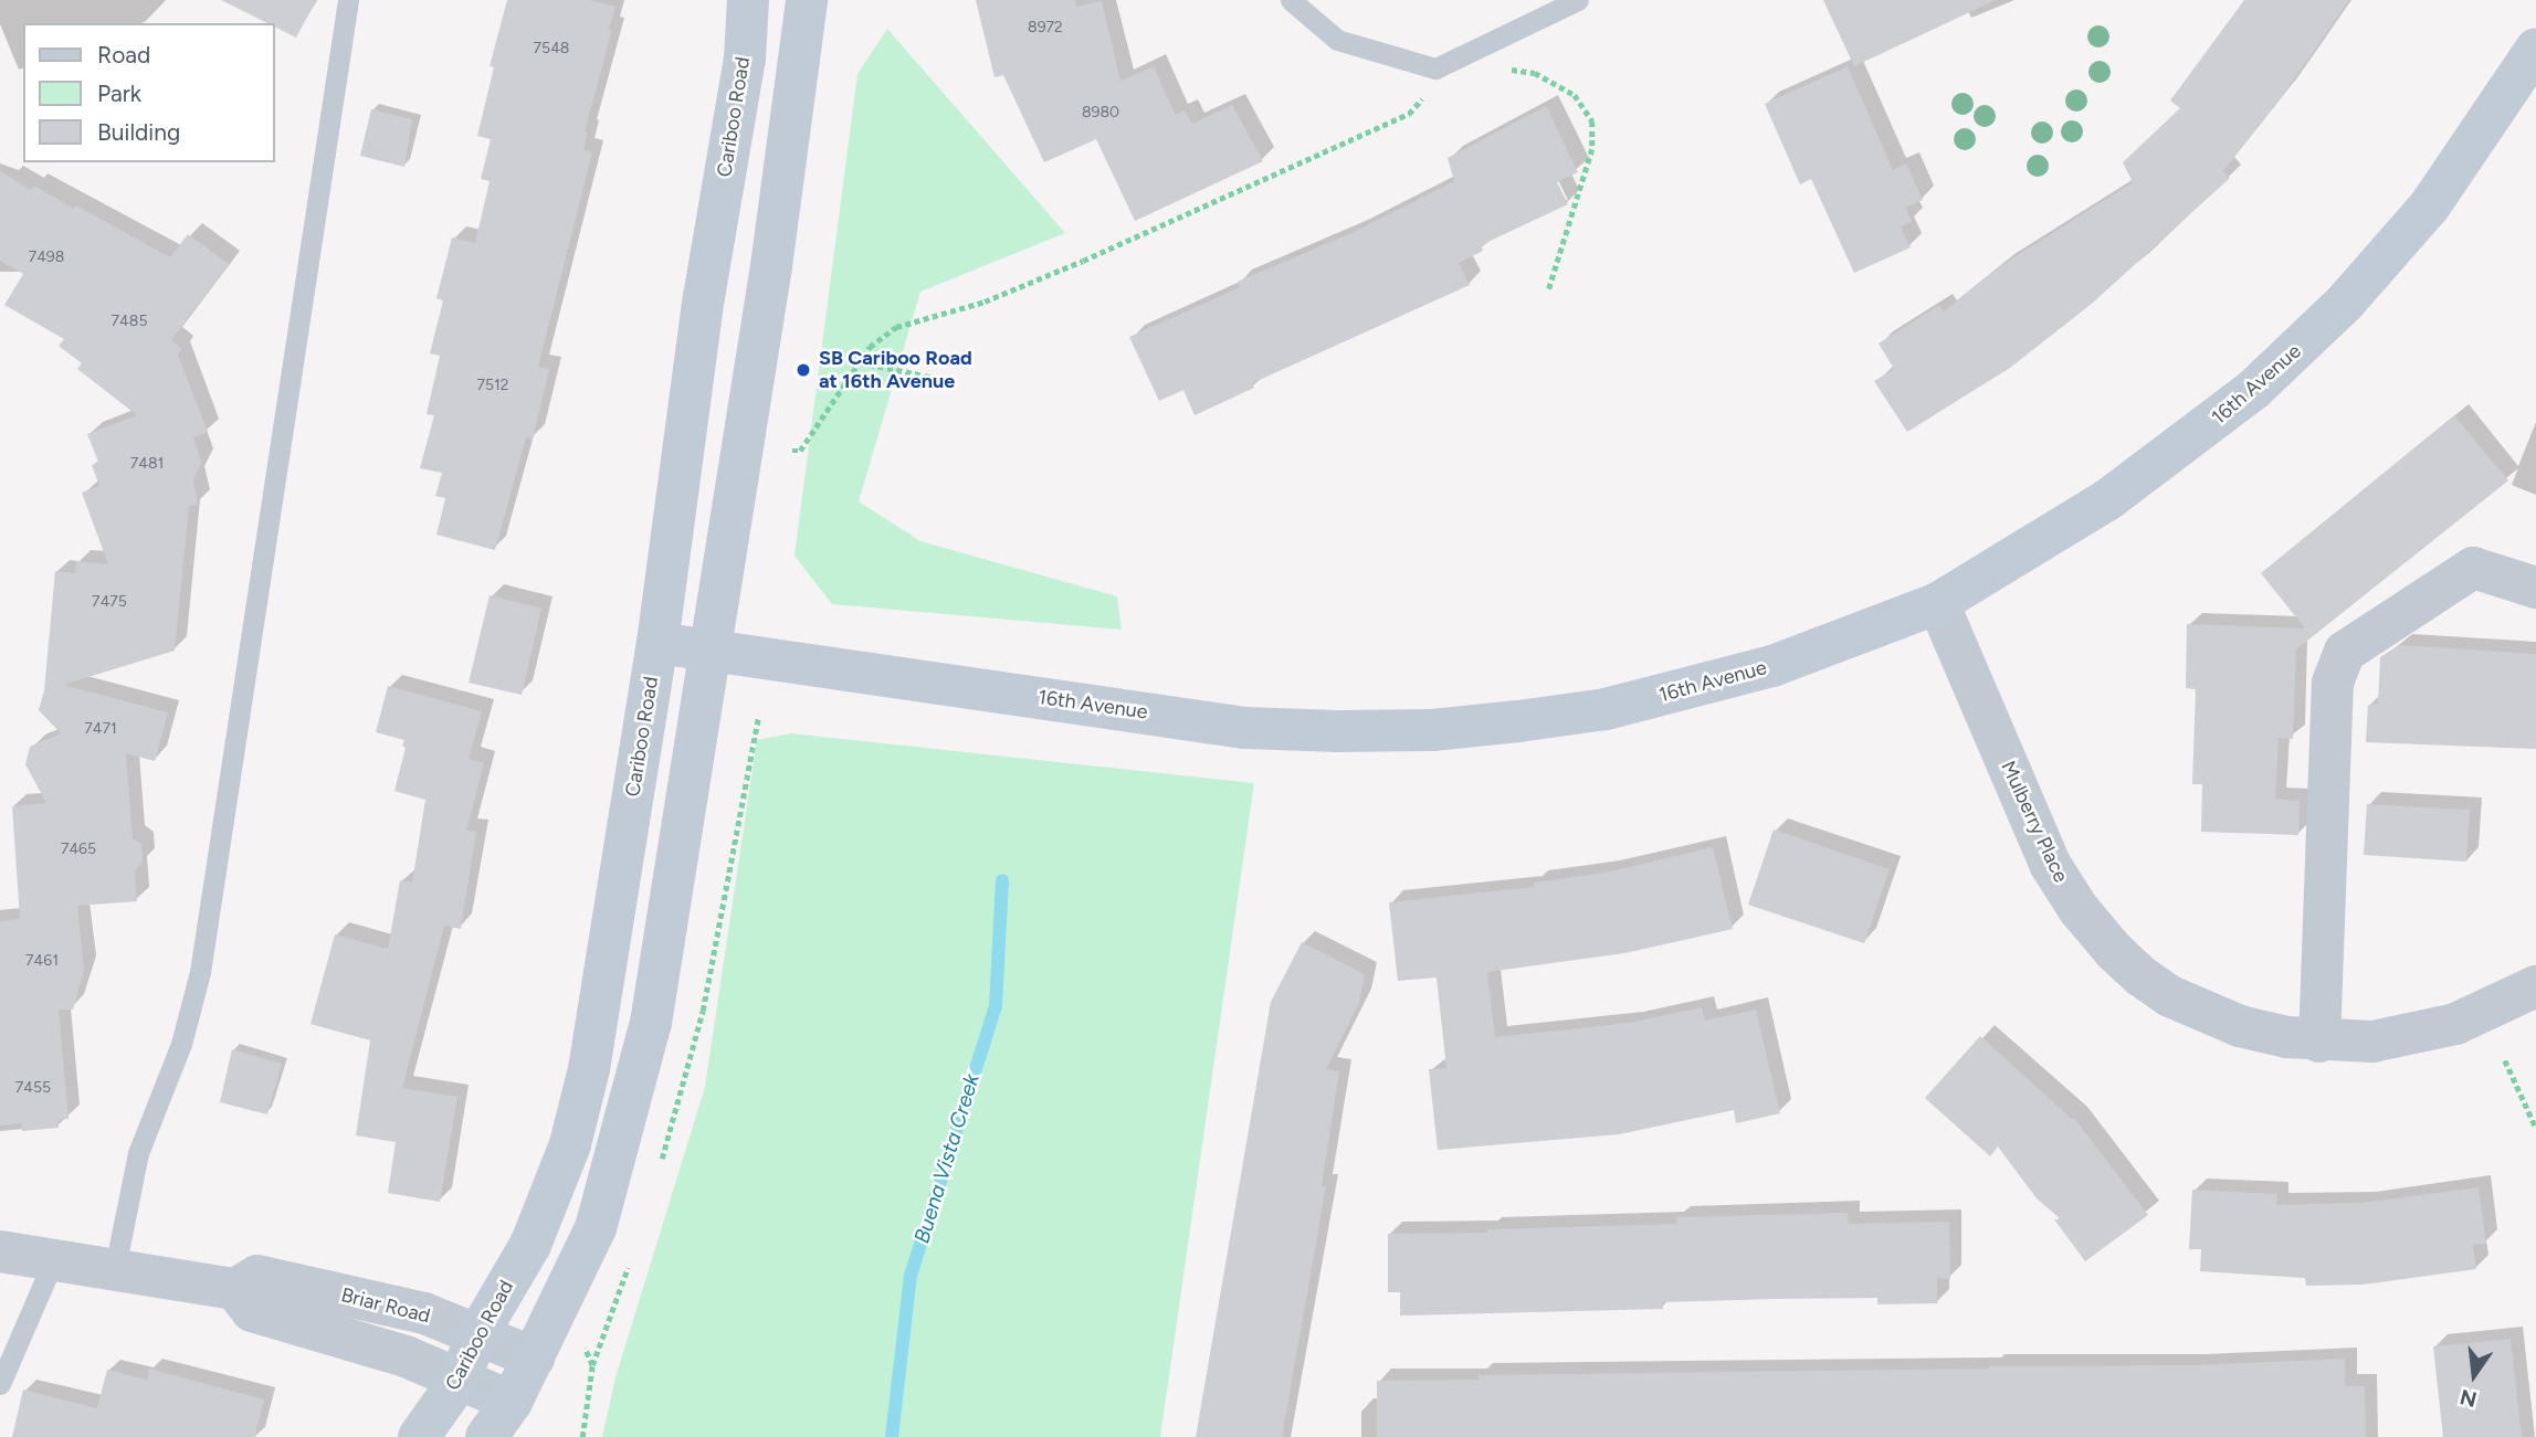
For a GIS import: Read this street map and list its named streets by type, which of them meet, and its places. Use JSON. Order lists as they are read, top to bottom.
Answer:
{
  "streets": {
    "street": [
      "Cariboo Road",
      "16th Avenue",
      "Mulberry Place",
      "Briar Road"
    ]
  },
  "crossings": [
    ["Cariboo Road", "16th Avenue"],
    ["Cariboo Road", "Briar Road"],
    ["16th Avenue", "Mulberry Place"]
  ],
  "water": ["Buena Vista Creek"],
  "places": ["SB Cariboo Road at 16th Avenue"],
  "house_numbers": [
    "8972",
    "7548",
    "8980",
    "7498",
    "7485",
    "7512",
    "7481",
    "7475",
    "7471",
    "7465",
    "7461",
    "7455"
  ],
  "legend": ["Road", "Park", "Building"],
  "north": "bottom"
}
